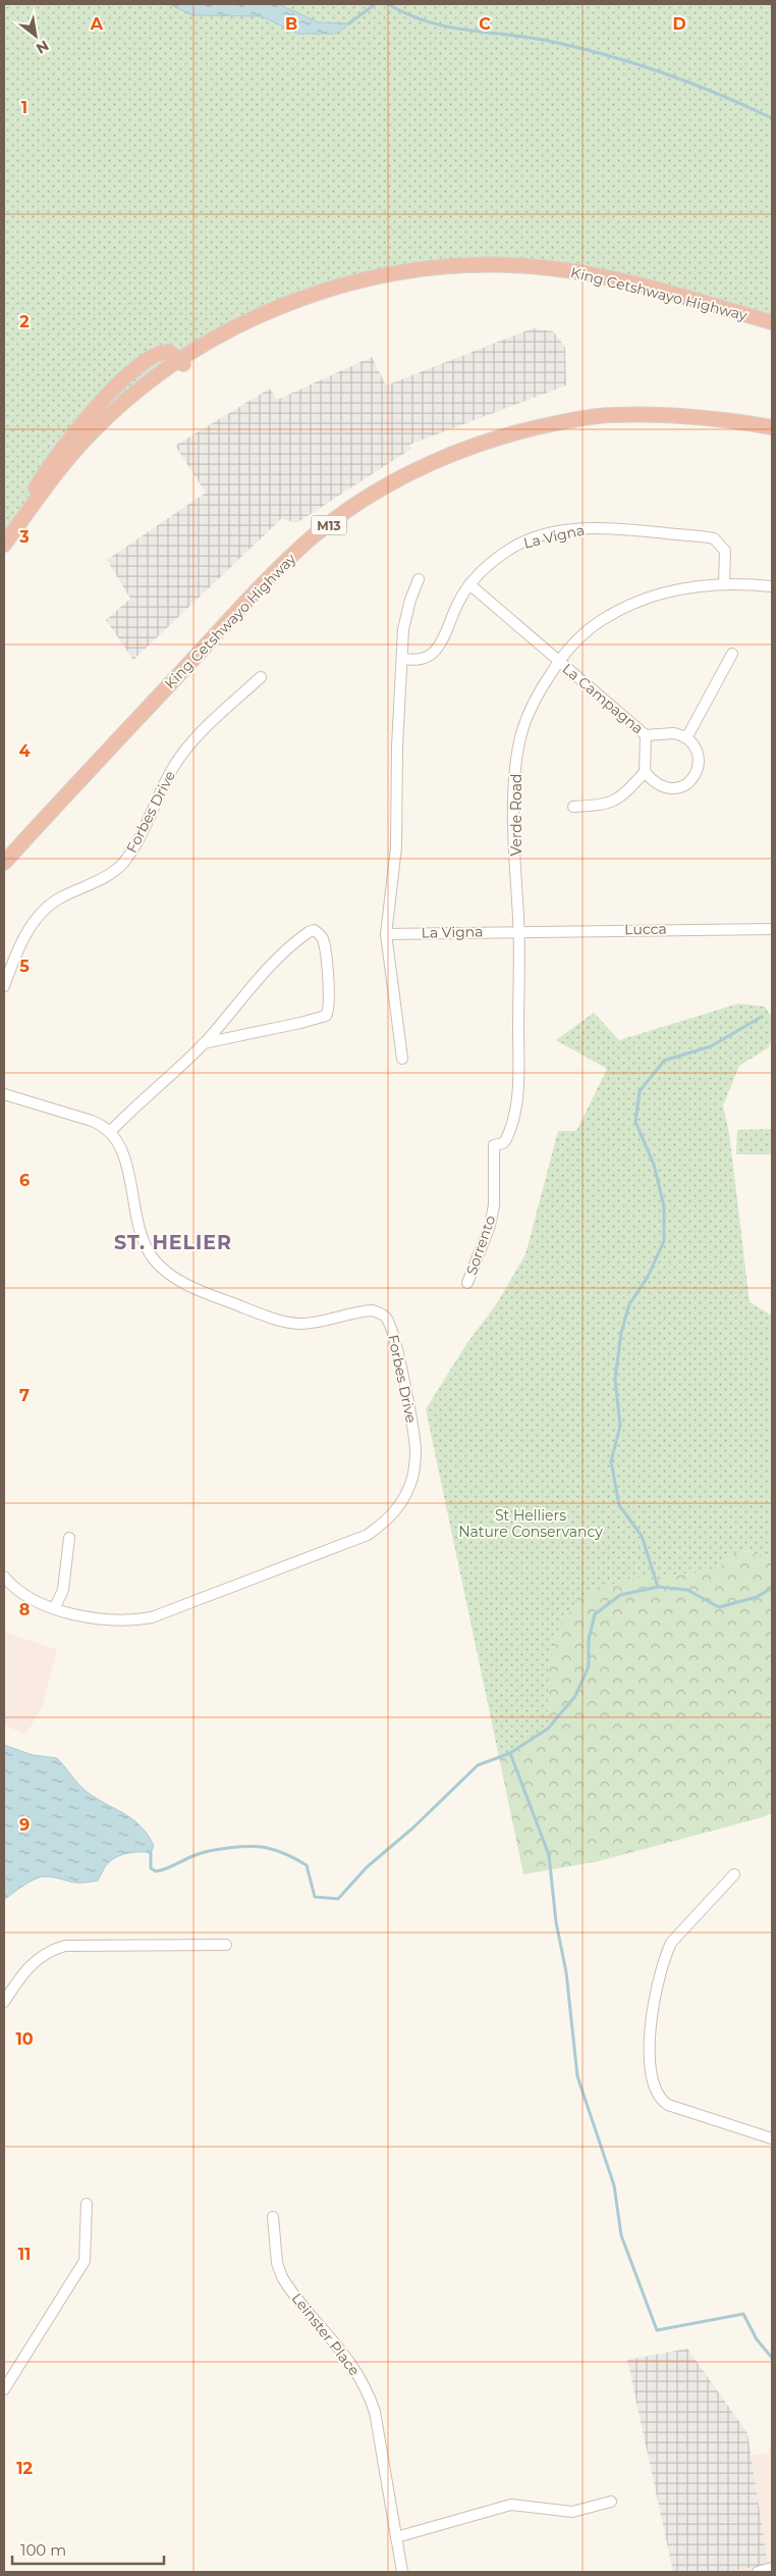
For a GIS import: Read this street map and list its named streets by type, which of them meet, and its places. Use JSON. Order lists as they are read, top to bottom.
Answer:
{
  "streets": {
    "highway": ["King Cetshwayo Highway", "M13"],
    "street": [
      "La Vigna",
      "La Campagna",
      "Forbes Drive",
      "Verde Road",
      "Lucca",
      "Sorrento",
      "Leinster Place"
    ]
  },
  "crossings": [
    ["La Vigna", "La Campagna"],
    ["La Vigna", "Verde Road"],
    ["La Vigna", "Lucca"],
    ["La Campagna", "Verde Road"],
    ["Verde Road", "Lucca"],
    ["Verde Road", "Sorrento"]
  ],
  "districts": ["ST. HELIER"],
  "parks": ["St Helliers Nature Conservancy"],
  "scale_bar": "100 m",
  "north": "bottom right",
  "grid": {
    "columns": [
      "A",
      "B",
      "C",
      "D"
    ],
    "rows": [
      "1",
      "2",
      "3",
      "4",
      "5",
      "6",
      "7",
      "8",
      "9",
      "10",
      "11",
      "12"
    ]
  }
}
